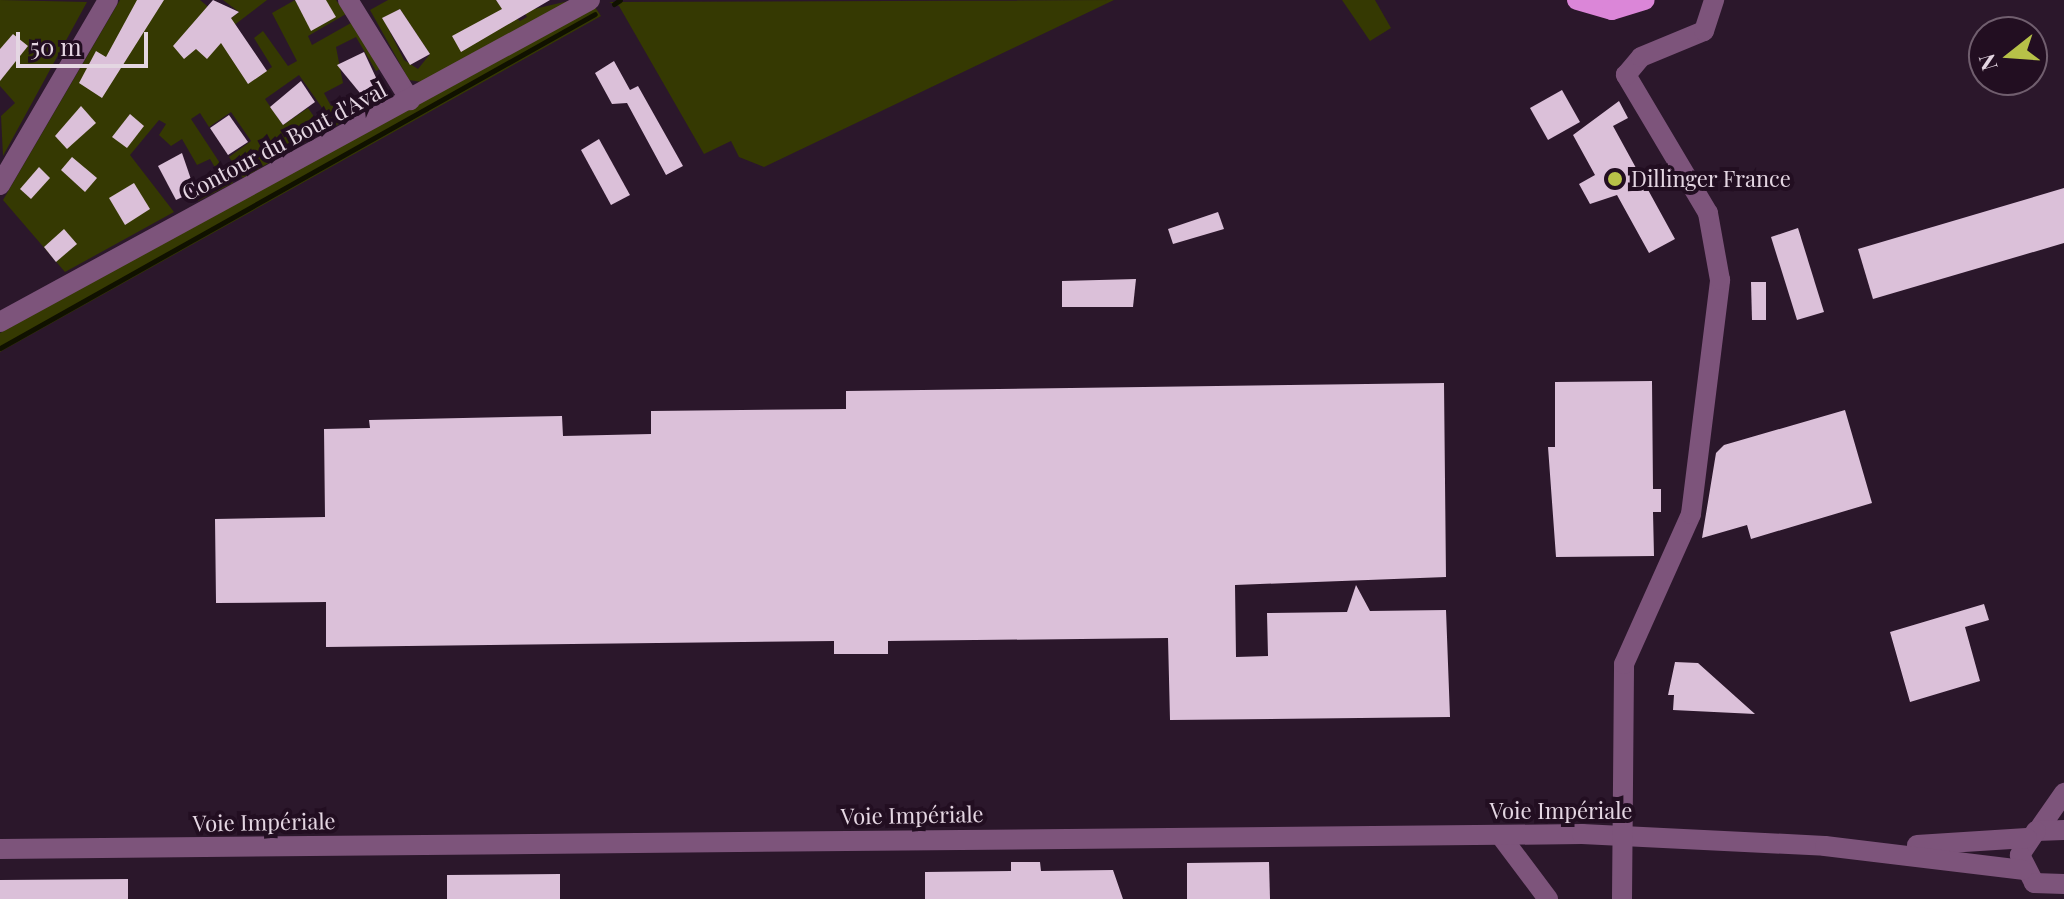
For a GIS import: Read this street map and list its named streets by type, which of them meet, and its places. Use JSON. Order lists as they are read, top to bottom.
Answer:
{
  "streets": {
    "street": ["Contour du Bout d'Aval", "Voie Impériale"]
  },
  "places": ["Dillinger France"],
  "scale_bar": "50 m",
  "north": "left"
}
